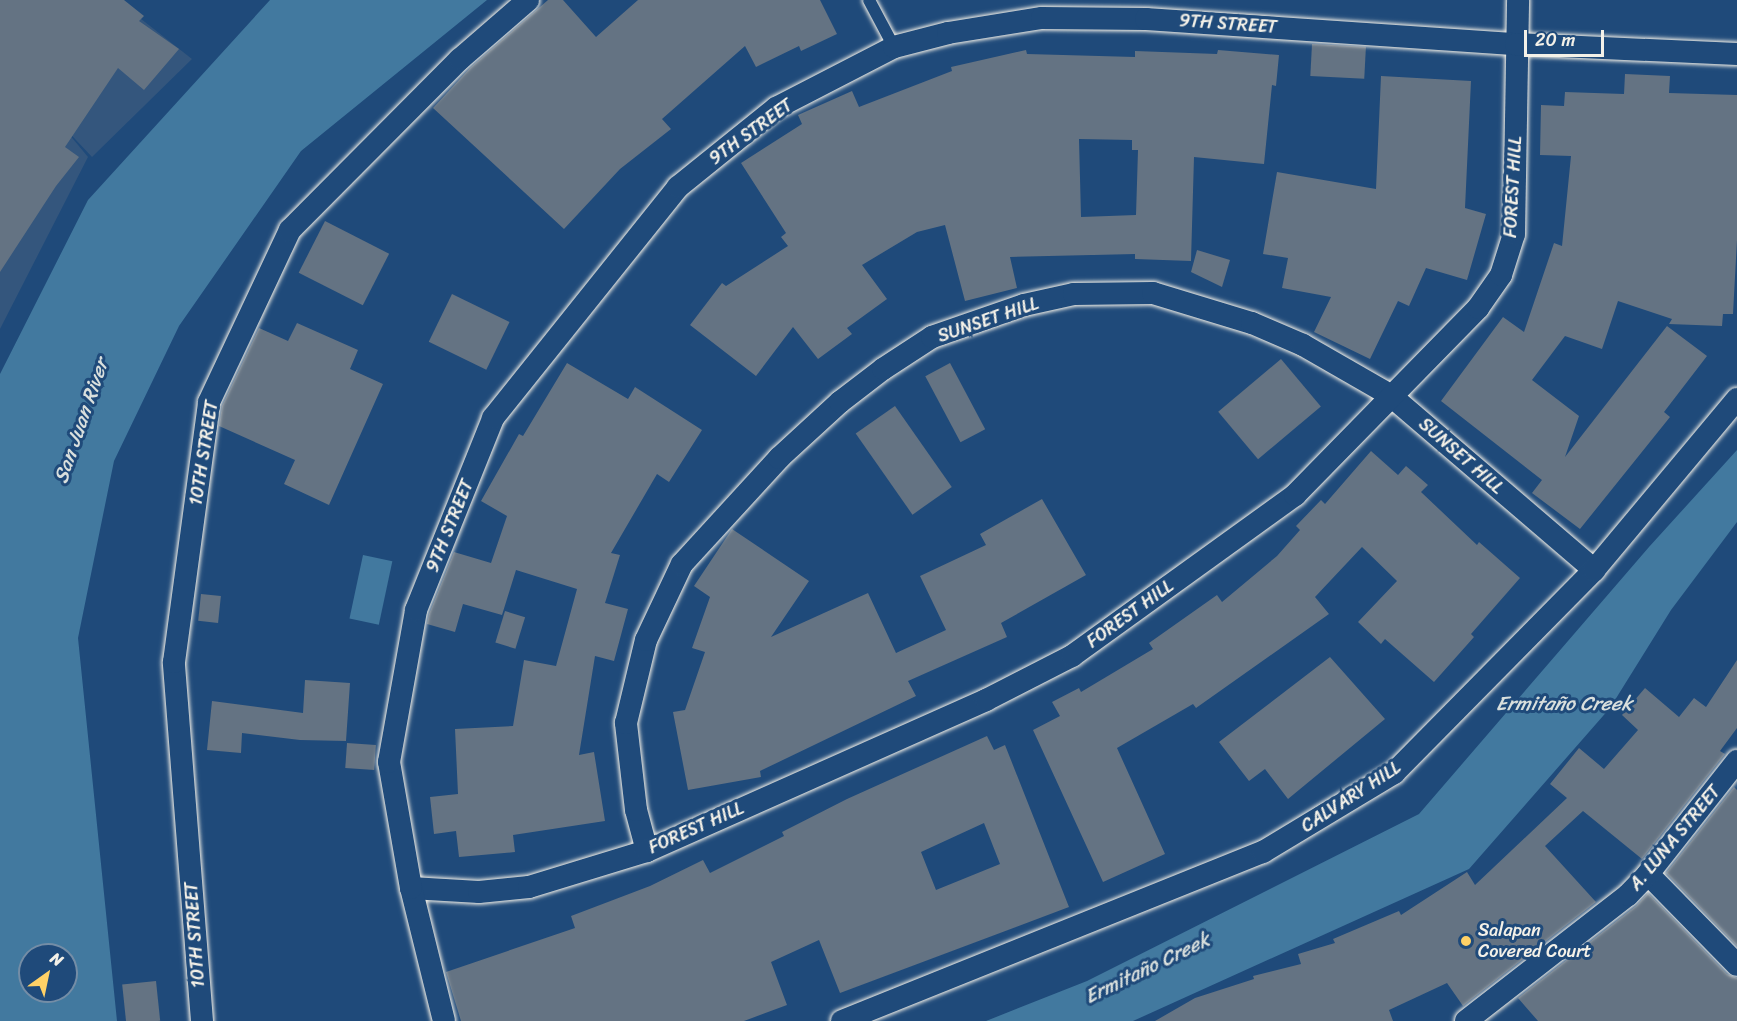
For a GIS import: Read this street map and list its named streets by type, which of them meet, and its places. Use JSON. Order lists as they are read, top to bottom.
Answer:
{
  "streets": {
    "street": [
      "9TH STREET",
      "FOREST HILL",
      "SUNSET HILL",
      "10TH STREET",
      "CALVARY HILL",
      "A. LUNA STREET"
    ]
  },
  "crossings": [
    ["9TH STREET", "FOREST HILL"],
    ["FOREST HILL", "SUNSET HILL"],
    ["SUNSET HILL", "CALVARY HILL"]
  ],
  "water": ["San Juan River", "Ermitaño Creek"],
  "places": ["Salapan Covered Court"],
  "scale_bar": "20 m",
  "north": "top right"
}
